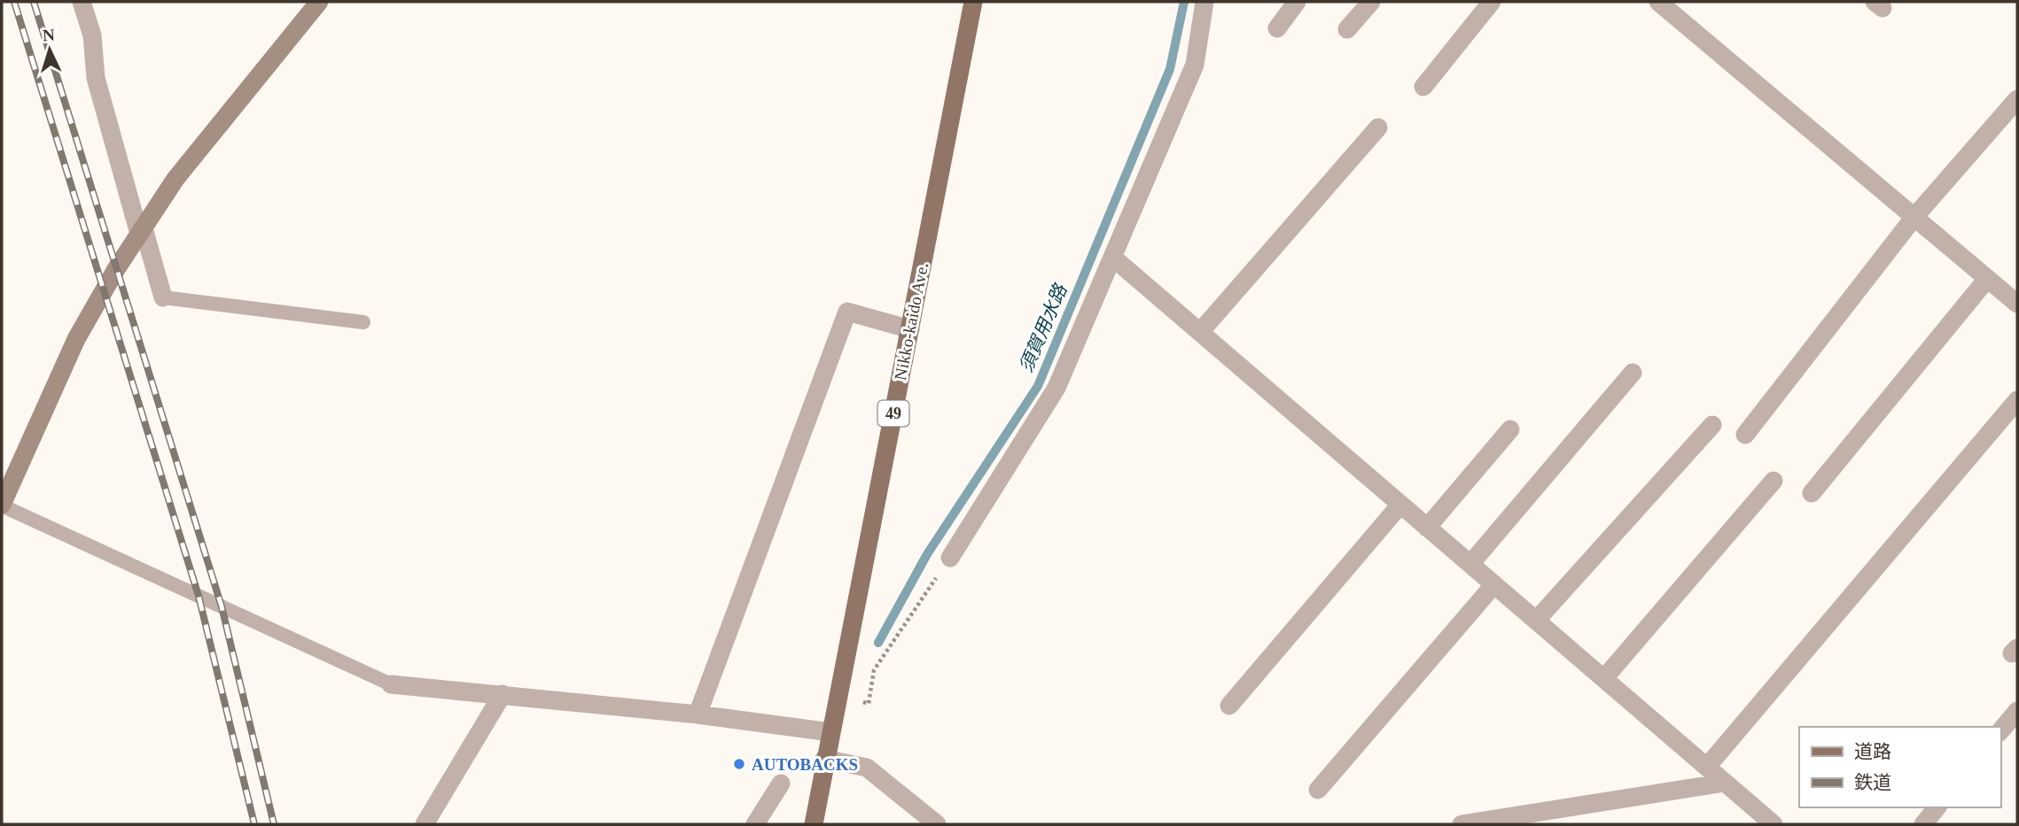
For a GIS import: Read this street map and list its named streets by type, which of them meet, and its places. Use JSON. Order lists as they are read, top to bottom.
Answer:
{
  "streets": {
    "main road": ["Nikko-kaido Ave.", "49"]
  },
  "water": ["須賀用水路"],
  "places": ["AUTOBACKS"],
  "legend": ["道路", "鉄道"],
  "north": "top"
}
